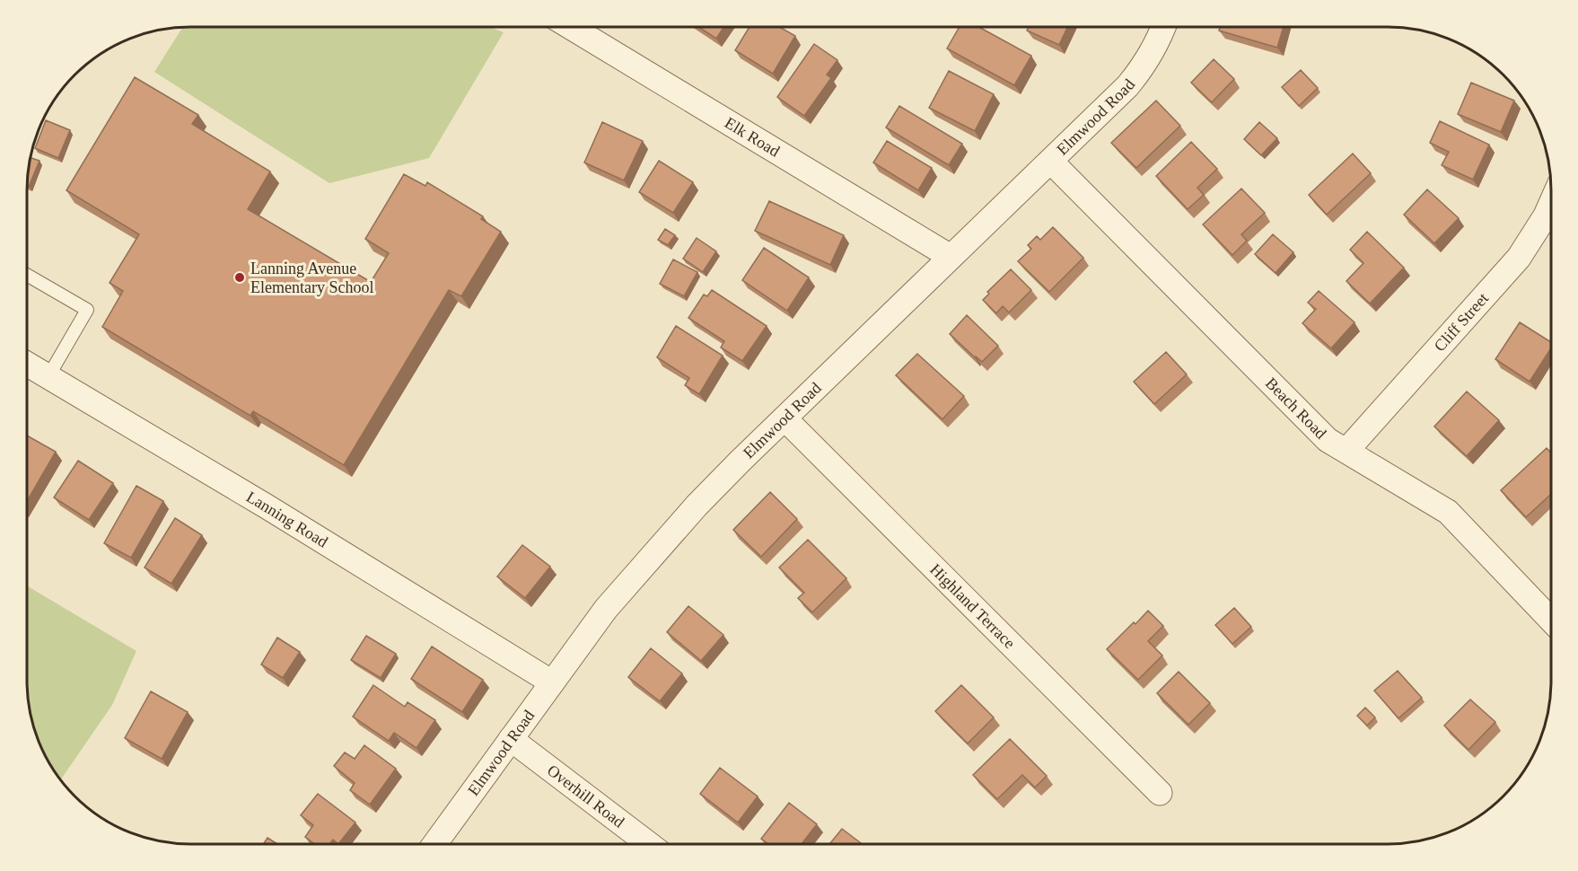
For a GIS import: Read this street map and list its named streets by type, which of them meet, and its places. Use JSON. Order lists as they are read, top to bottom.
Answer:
{
  "streets": {
    "street": [
      "Elmwood Road",
      "Elk Road",
      "Cliff Street",
      "Beach Road",
      "Lanning Road",
      "Highland Terrace",
      "Overhill Road"
    ]
  },
  "crossings": [
    ["Elmwood Road", "Elk Road"],
    ["Elmwood Road", "Beach Road"],
    ["Elmwood Road", "Lanning Road"],
    ["Elmwood Road", "Highland Terrace"],
    ["Elmwood Road", "Overhill Road"],
    ["Cliff Street", "Beach Road"]
  ],
  "places": ["Lanning Avenue Elementary School"]
}
